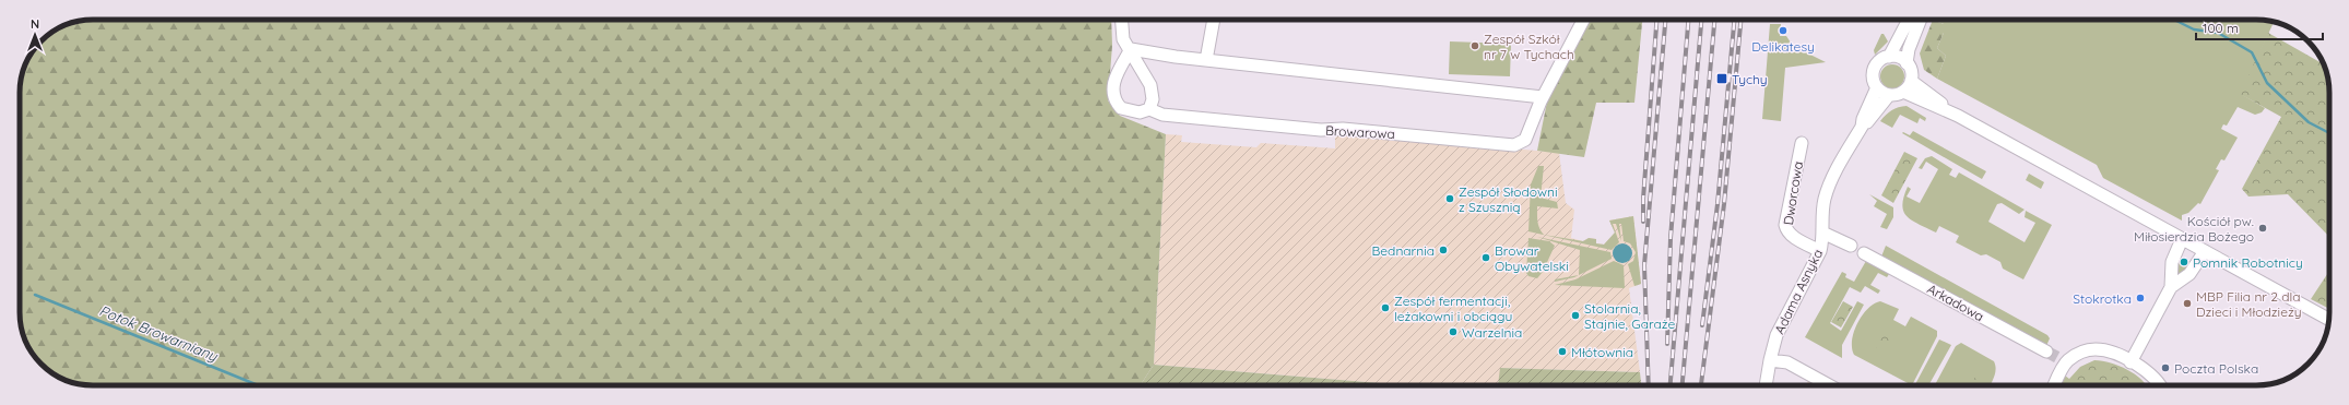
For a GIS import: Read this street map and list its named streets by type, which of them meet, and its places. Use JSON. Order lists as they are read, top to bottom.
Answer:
{
  "streets": {
    "street": [
      "Browarowa",
      "Dworcowa",
      "Adama Asnyka",
      "Arkadowa"
    ]
  },
  "crossings": [
    ["Dworcowa", "Adama Asnyka"]
  ],
  "water": ["Potok Browarniany"],
  "places": {
    "other": [
      "Delikatesy",
      "Zespół Szkół nr 7 w Tychach",
      "Zespół Słodowni z Szusznią",
      "Kościół pw. Miłosierdzia Bożego",
      "Bednarnia",
      "Browar Obywatelski",
      "Pomnik Robotnicy",
      "Stokrotka",
      "MBP Filia nr 2 dla Dzieci i Młodzieży",
      "Zespół fermentacji, leżakowni i obciągu",
      "Stolarnia, Stajnie, Garaże",
      "Warzelnia",
      "Młótownia",
      "Poczta Polska"
    ],
    "transit": ["Tychy"]
  },
  "scale_bar": "100 m",
  "north": "top"
}
